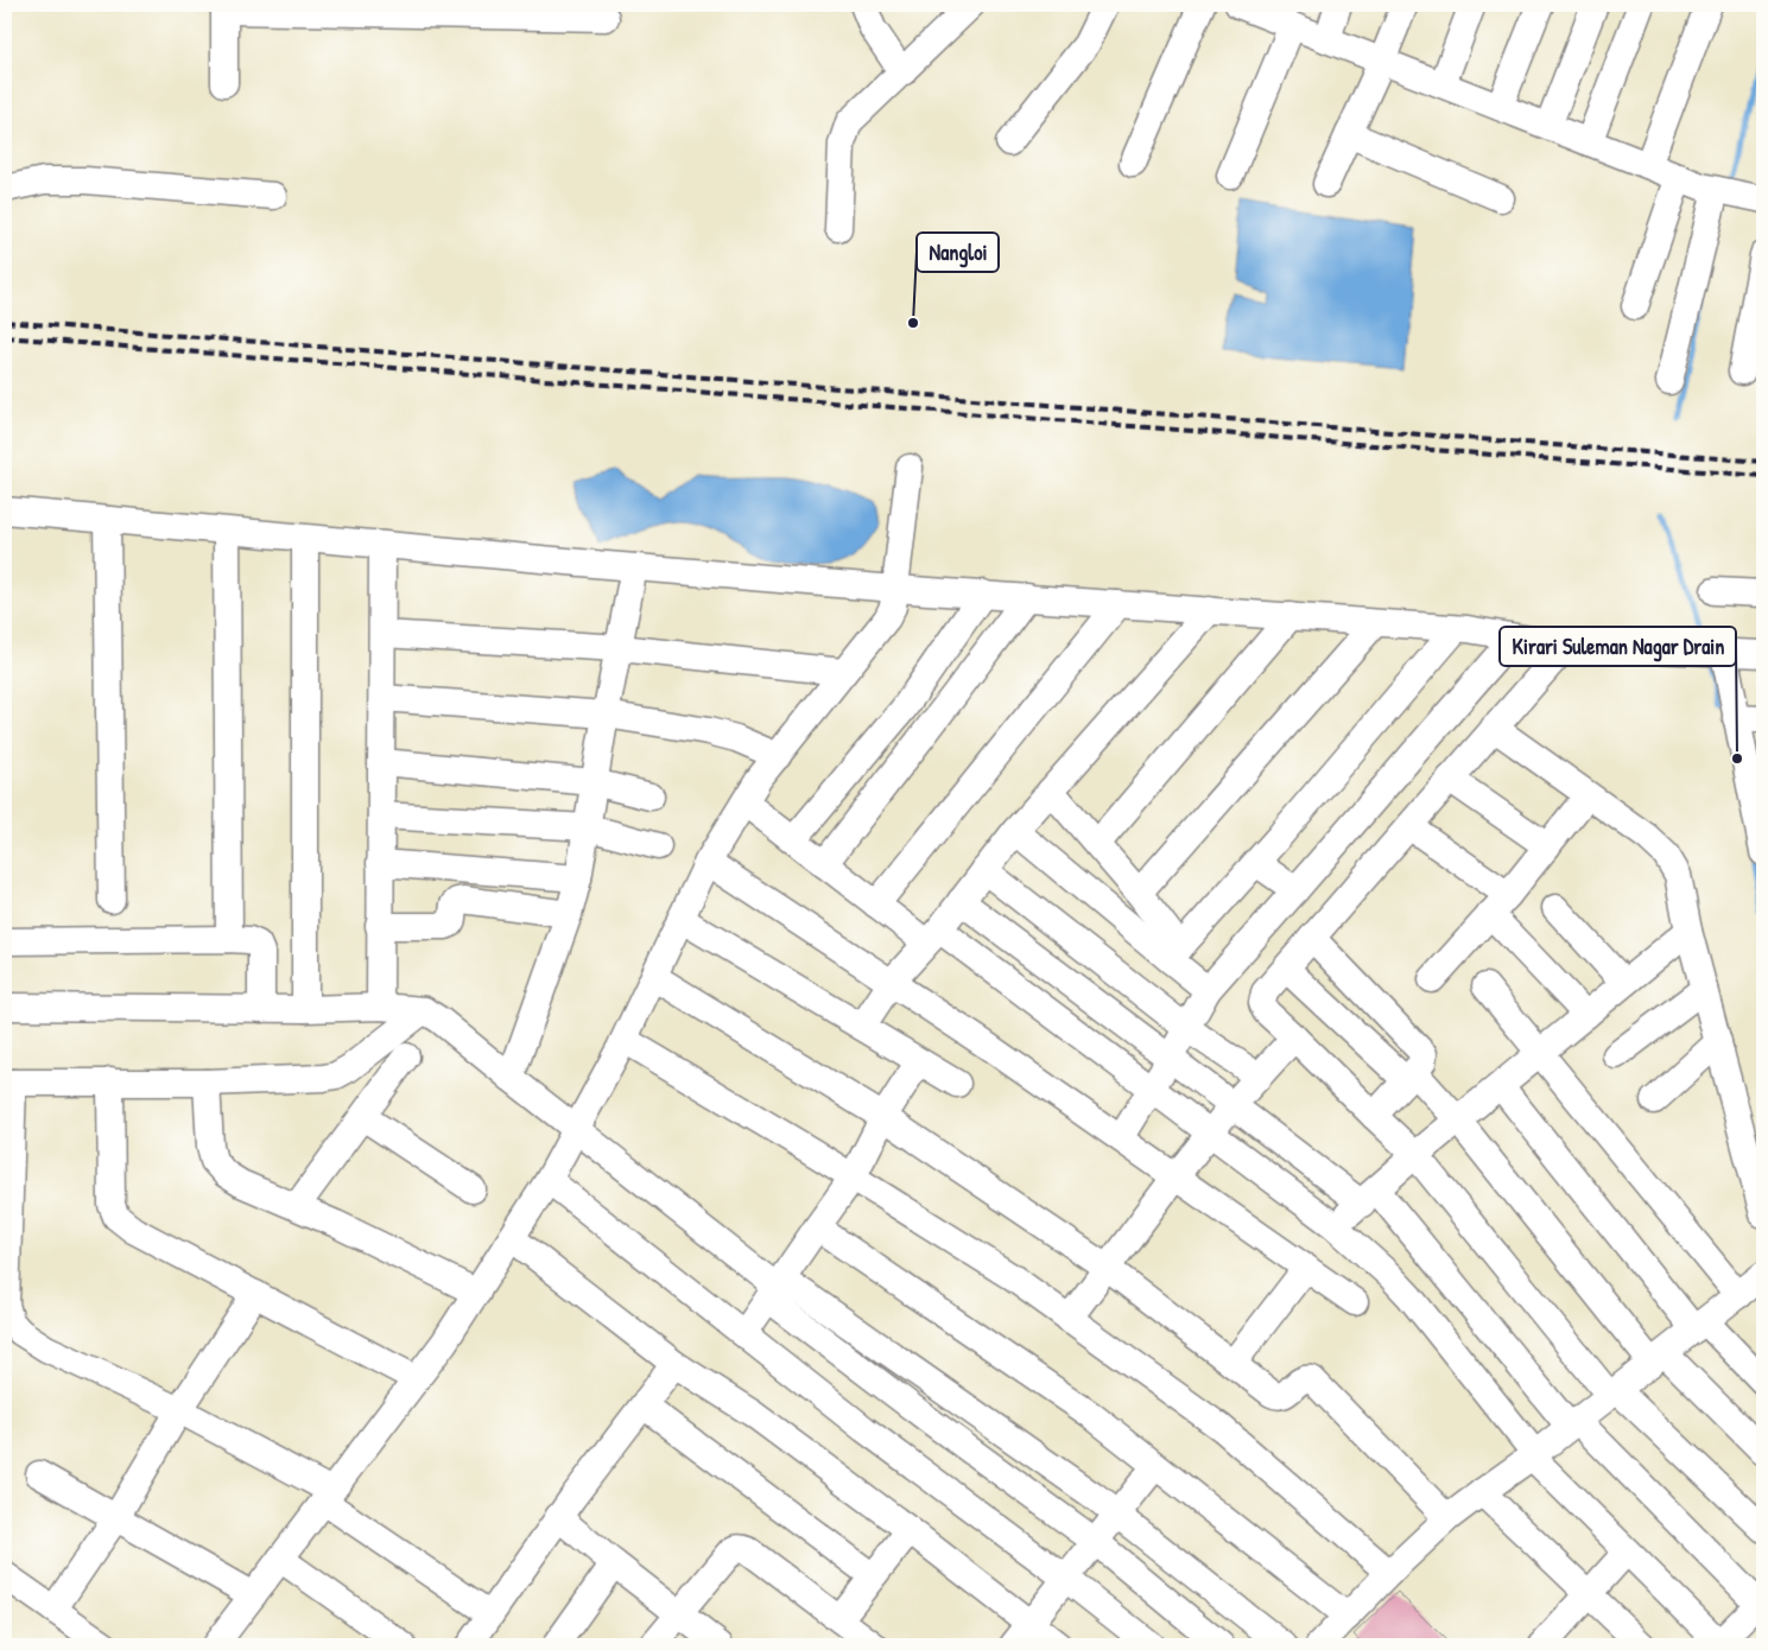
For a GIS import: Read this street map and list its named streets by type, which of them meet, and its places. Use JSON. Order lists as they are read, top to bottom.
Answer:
{
  "places": ["Nangloi", "Kirari Suleman Nagar Drain"]
}
